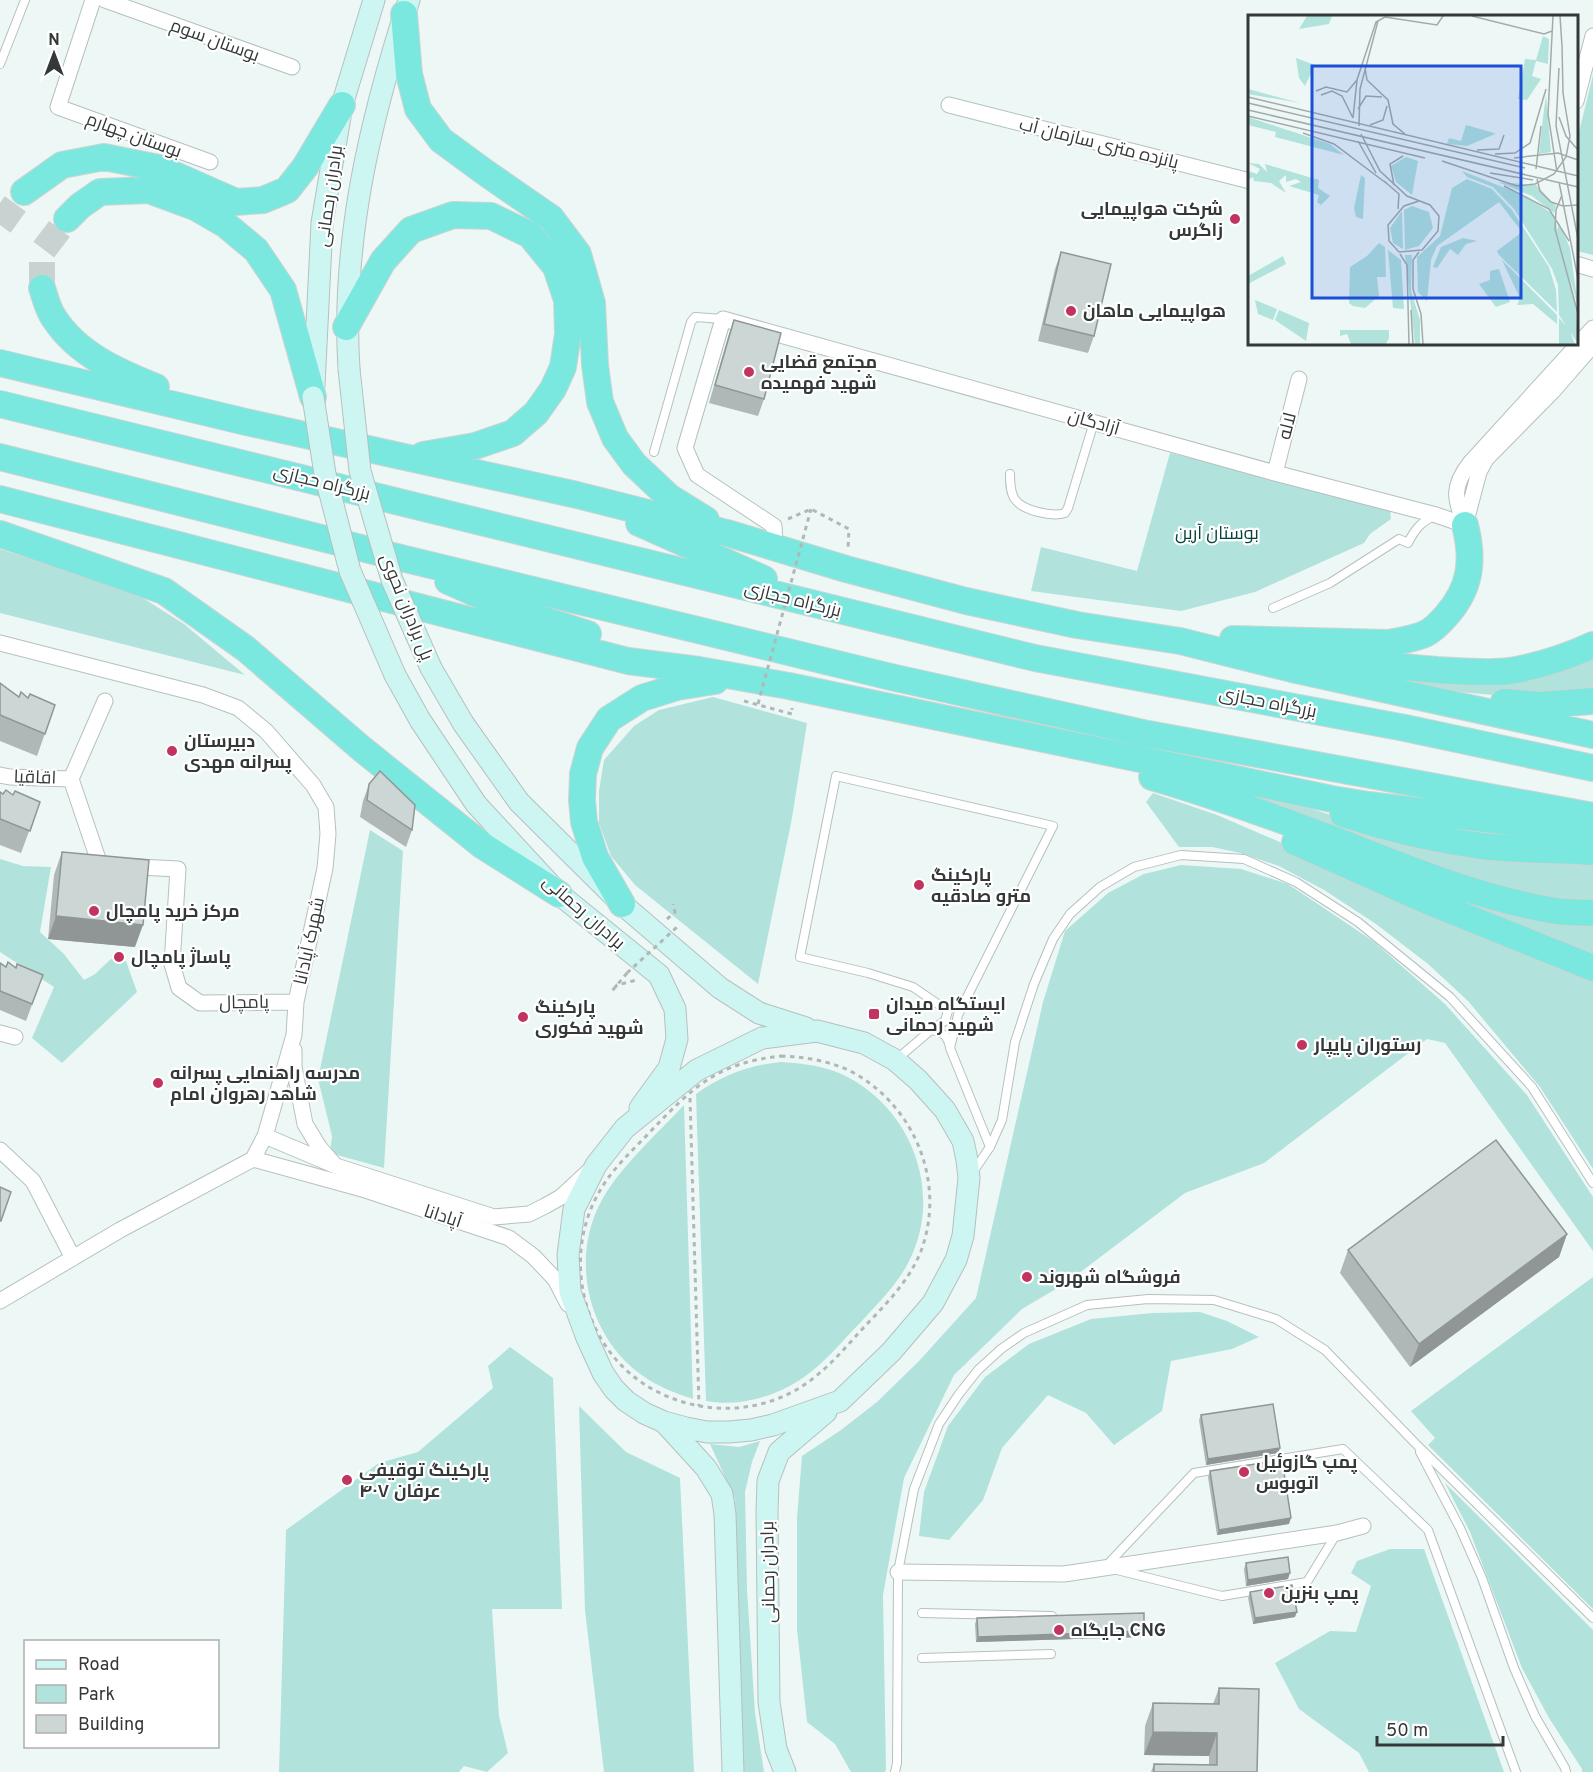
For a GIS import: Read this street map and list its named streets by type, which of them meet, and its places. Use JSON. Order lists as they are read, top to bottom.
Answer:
{
  "streets": {
    "highway": ["بزرگراه حجازی"],
    "main road": ["برادران رحمانی", "پل برادران نحوی"],
    "street": [
      "بوستان سوم",
      "بوستان چهارم",
      "پانزده متری سازمان آب",
      "آزادگان",
      "لاله",
      "اقاقیا",
      "شهرک آپادانا",
      "پامچال",
      "آپادانا"
    ]
  },
  "crossings": [
    ["برادران رحمانی", "پل برادران نحوی"],
    ["آزادگان", "لاله"],
    ["اقاقیا", "پامچال"],
    ["شهرک آپادانا", "پامچال"],
    ["شهرک آپادانا", "آپادانا"]
  ],
  "parks": ["بوستان آرین"],
  "places": {
    "other": [
      "شرکت هواپیمایی زاگرس",
      "هواپیمایی ماهان",
      "مجتمع قضایی شهید فهمیده",
      "دبیرستان پسرانه مهدی",
      "پارکینگ مترو صادقیه",
      "مرکز خرید پامچال",
      "پاساژ پامچال",
      "پارکینگ شهید فکوری",
      "رستوران پایپار",
      "مدرسه راهنمایی پسرانه شاهد رهروان امام",
      "فروشگاه شهروند",
      "پمپ گازوئیل اتوبوس",
      "پارکینگ توقیفی عرفان ۴۰۷",
      "پمپ بنزین",
      "جایگاه CNG"
    ],
    "transit": ["ایستگاه میدان شهید رحمانی"]
  },
  "legend": ["Road", "Park", "Building"],
  "scale_bar": "50 m",
  "north": "top"
}
